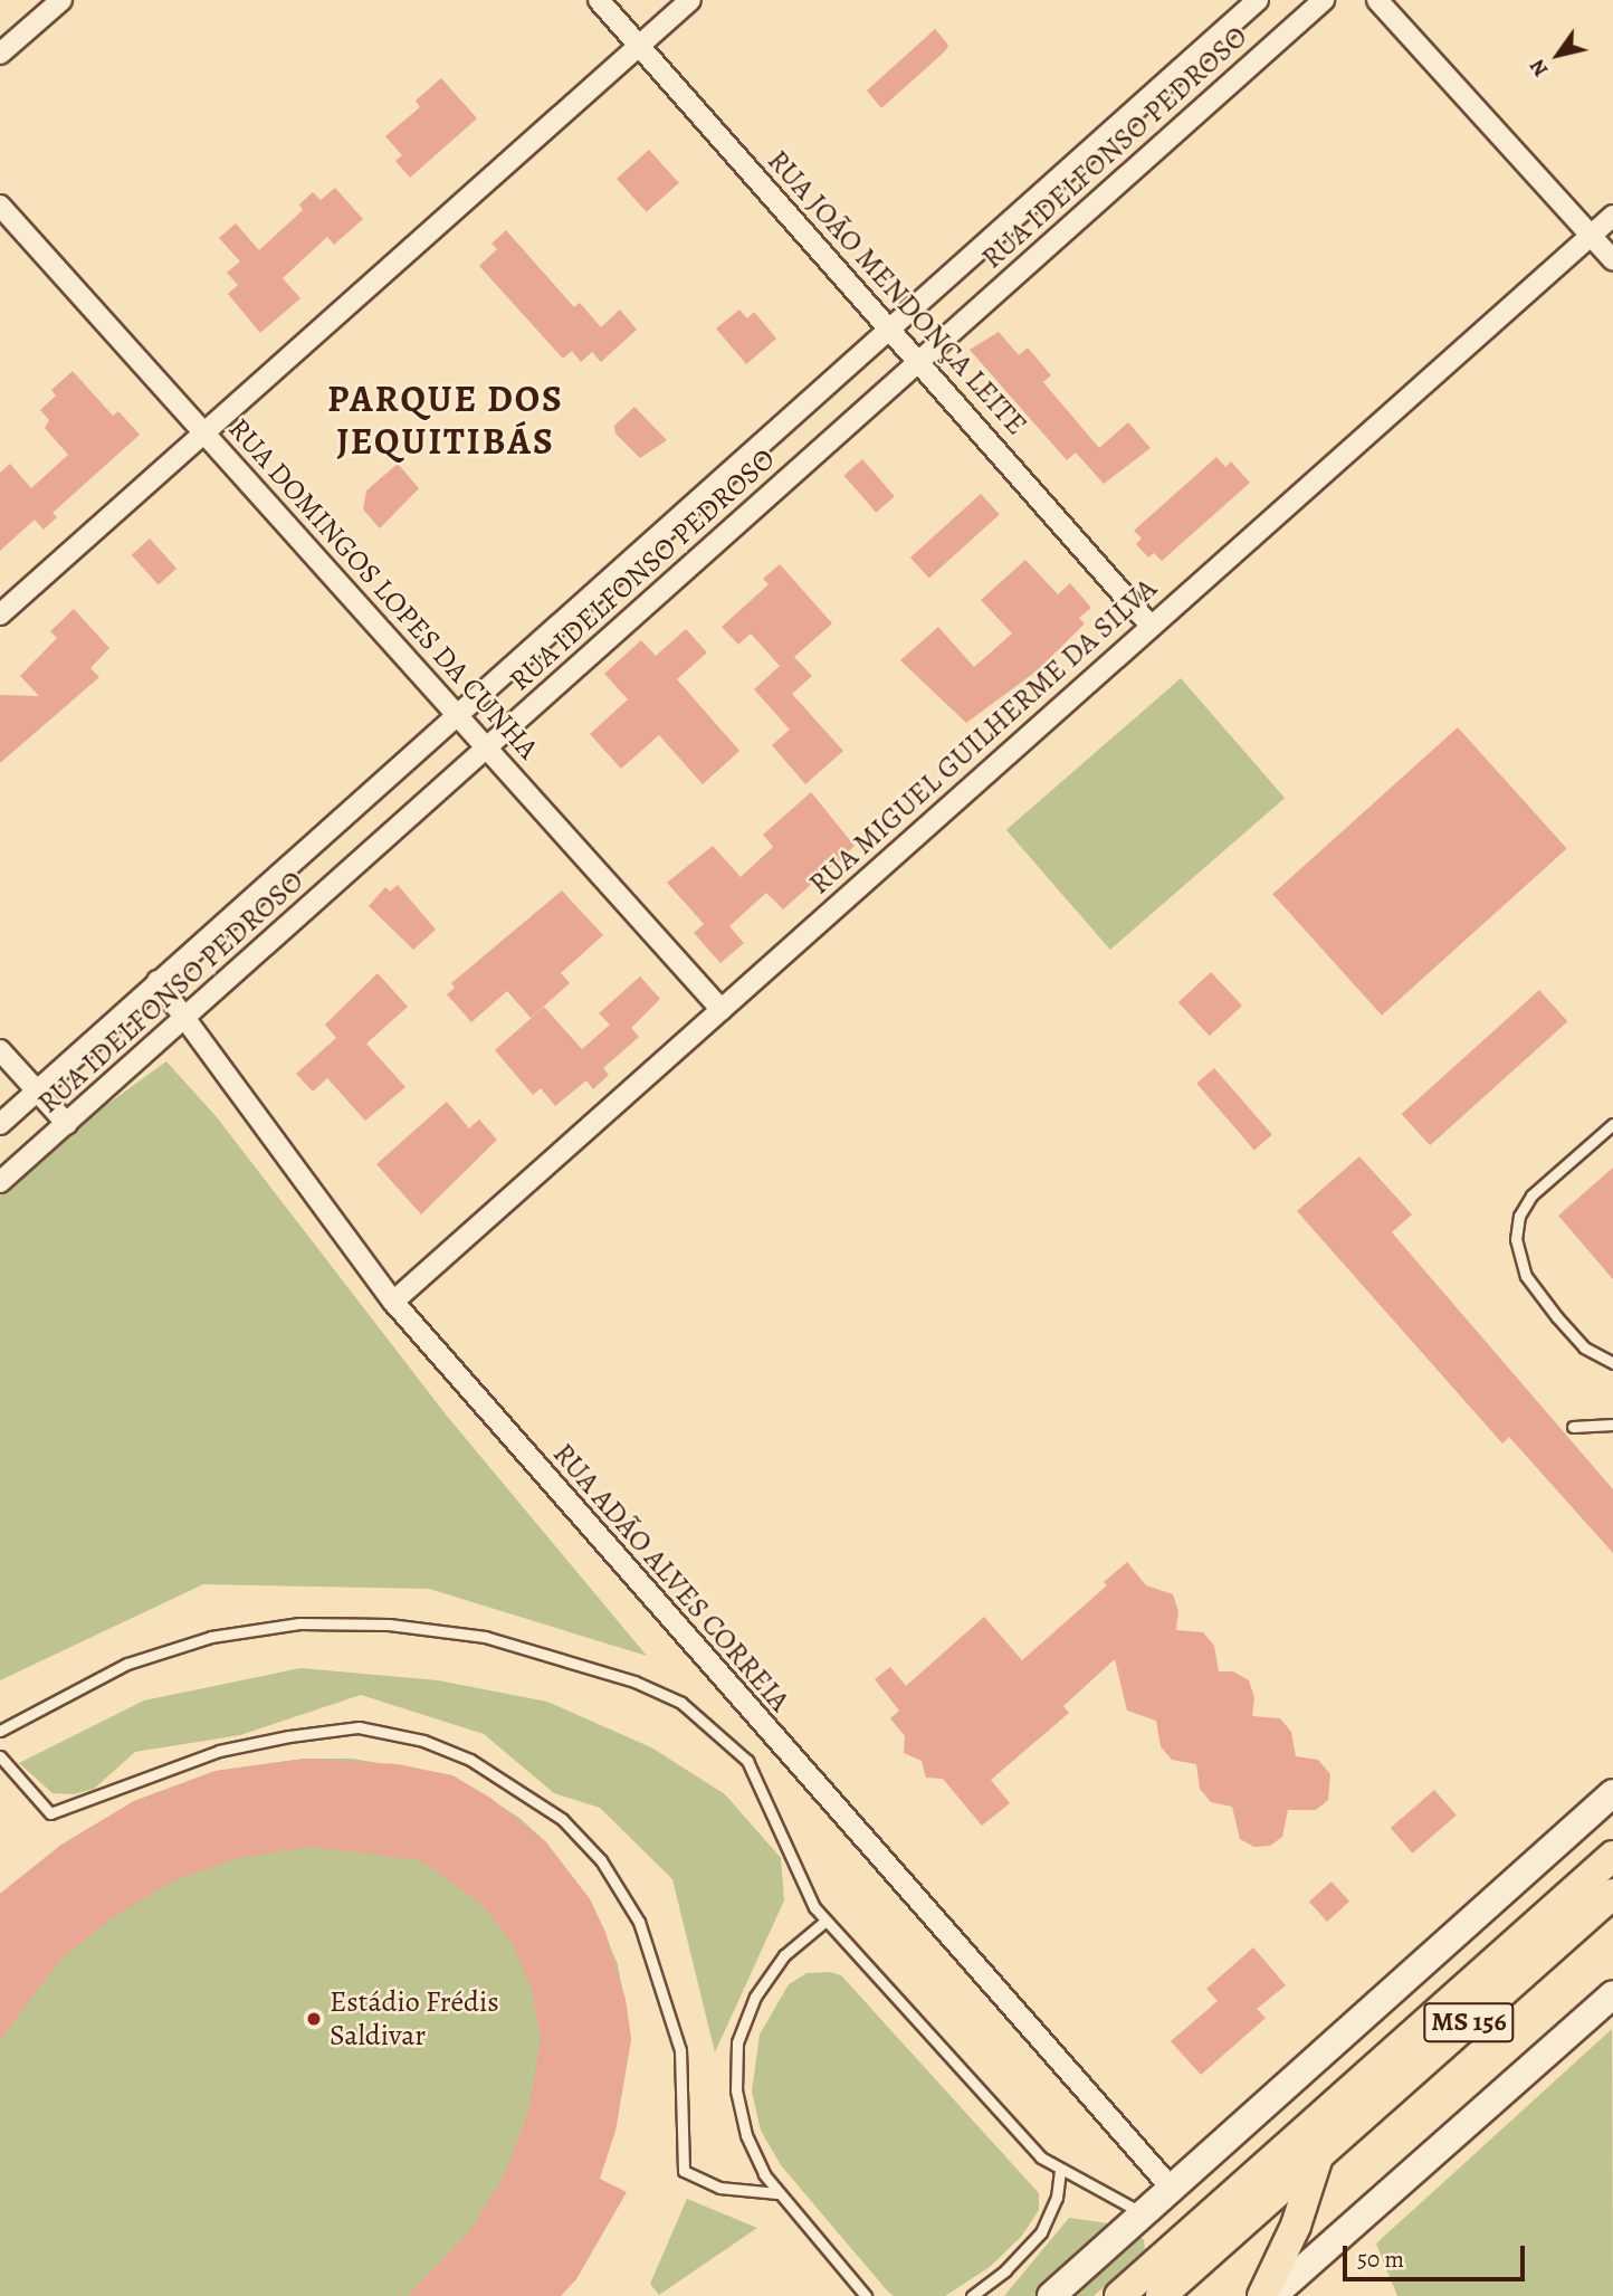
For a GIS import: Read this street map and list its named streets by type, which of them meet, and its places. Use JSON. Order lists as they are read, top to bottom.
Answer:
{
  "streets": {
    "main road": ["MS 156"],
    "street": [
      "RUA IDELFONSO PEDROSO",
      "RUA JOÃO MENDONÇA LEITE",
      "RUA DOMINGOS LOPES DA CUNHA",
      "RUA MIGUEL GUILHERME DA SILVA",
      "RUA ADÃO ALVES CORREIA"
    ]
  },
  "crossings": [
    ["RUA IDELFONSO PEDROSO", "RUA JOÃO MENDONÇA LEITE"],
    ["RUA IDELFONSO PEDROSO", "RUA DOMINGOS LOPES DA CUNHA"],
    ["RUA IDELFONSO PEDROSO", "RUA ADÃO ALVES CORREIA"],
    ["RUA JOÃO MENDONÇA LEITE", "RUA MIGUEL GUILHERME DA SILVA"],
    ["RUA DOMINGOS LOPES DA CUNHA", "RUA MIGUEL GUILHERME DA SILVA"],
    ["RUA MIGUEL GUILHERME DA SILVA", "RUA ADÃO ALVES CORREIA"]
  ],
  "districts": ["PARQUE DOS JEQUITIBÁS"],
  "places": ["Estádio Frédis Saldivar"],
  "scale_bar": "50 m",
  "north": "bottom left"
}
